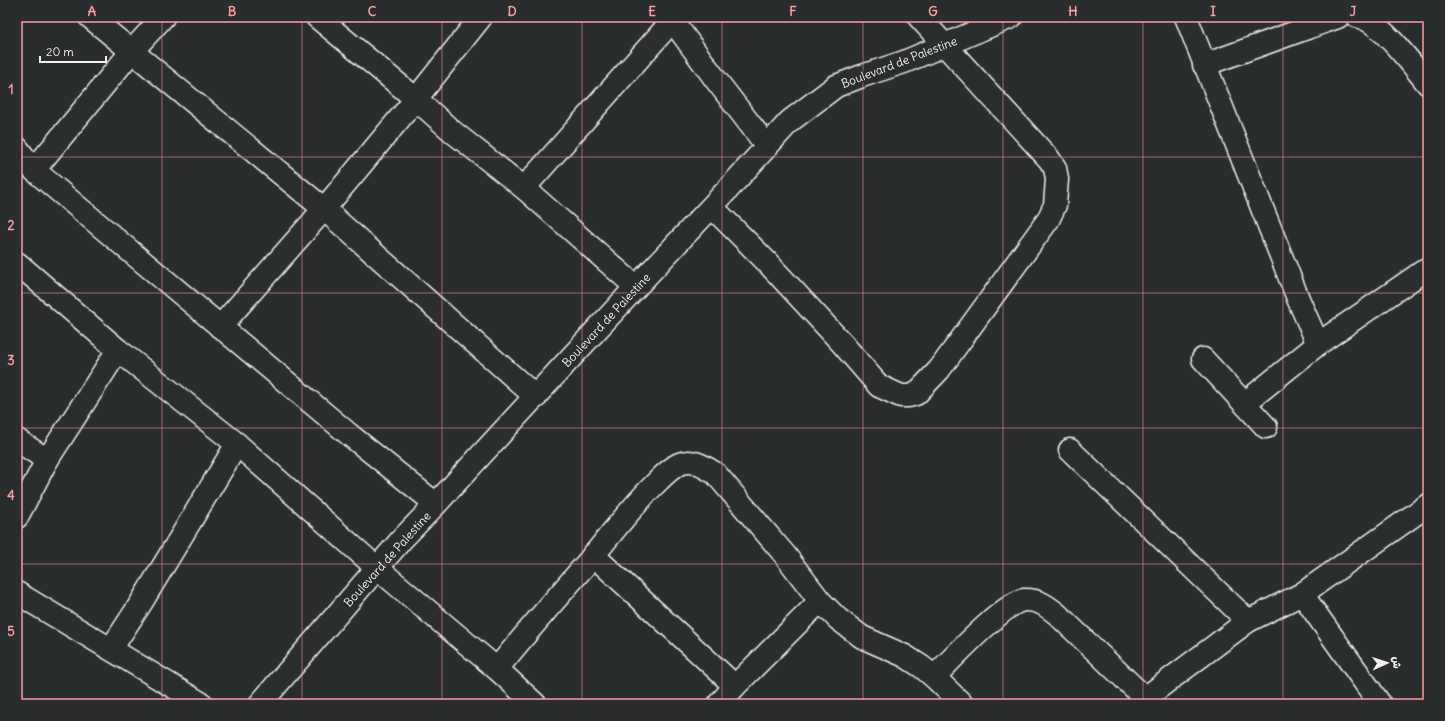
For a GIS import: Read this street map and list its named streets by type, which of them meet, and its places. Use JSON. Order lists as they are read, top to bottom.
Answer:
{
  "streets": {
    "street": ["Boulevard de Palestine"]
  },
  "scale_bar": "20 m",
  "north": "right",
  "grid": {
    "columns": [
      "A",
      "B",
      "C",
      "D",
      "E",
      "F",
      "G",
      "H",
      "I",
      "J"
    ],
    "rows": [
      "1",
      "2",
      "3",
      "4",
      "5"
    ]
  }
}
